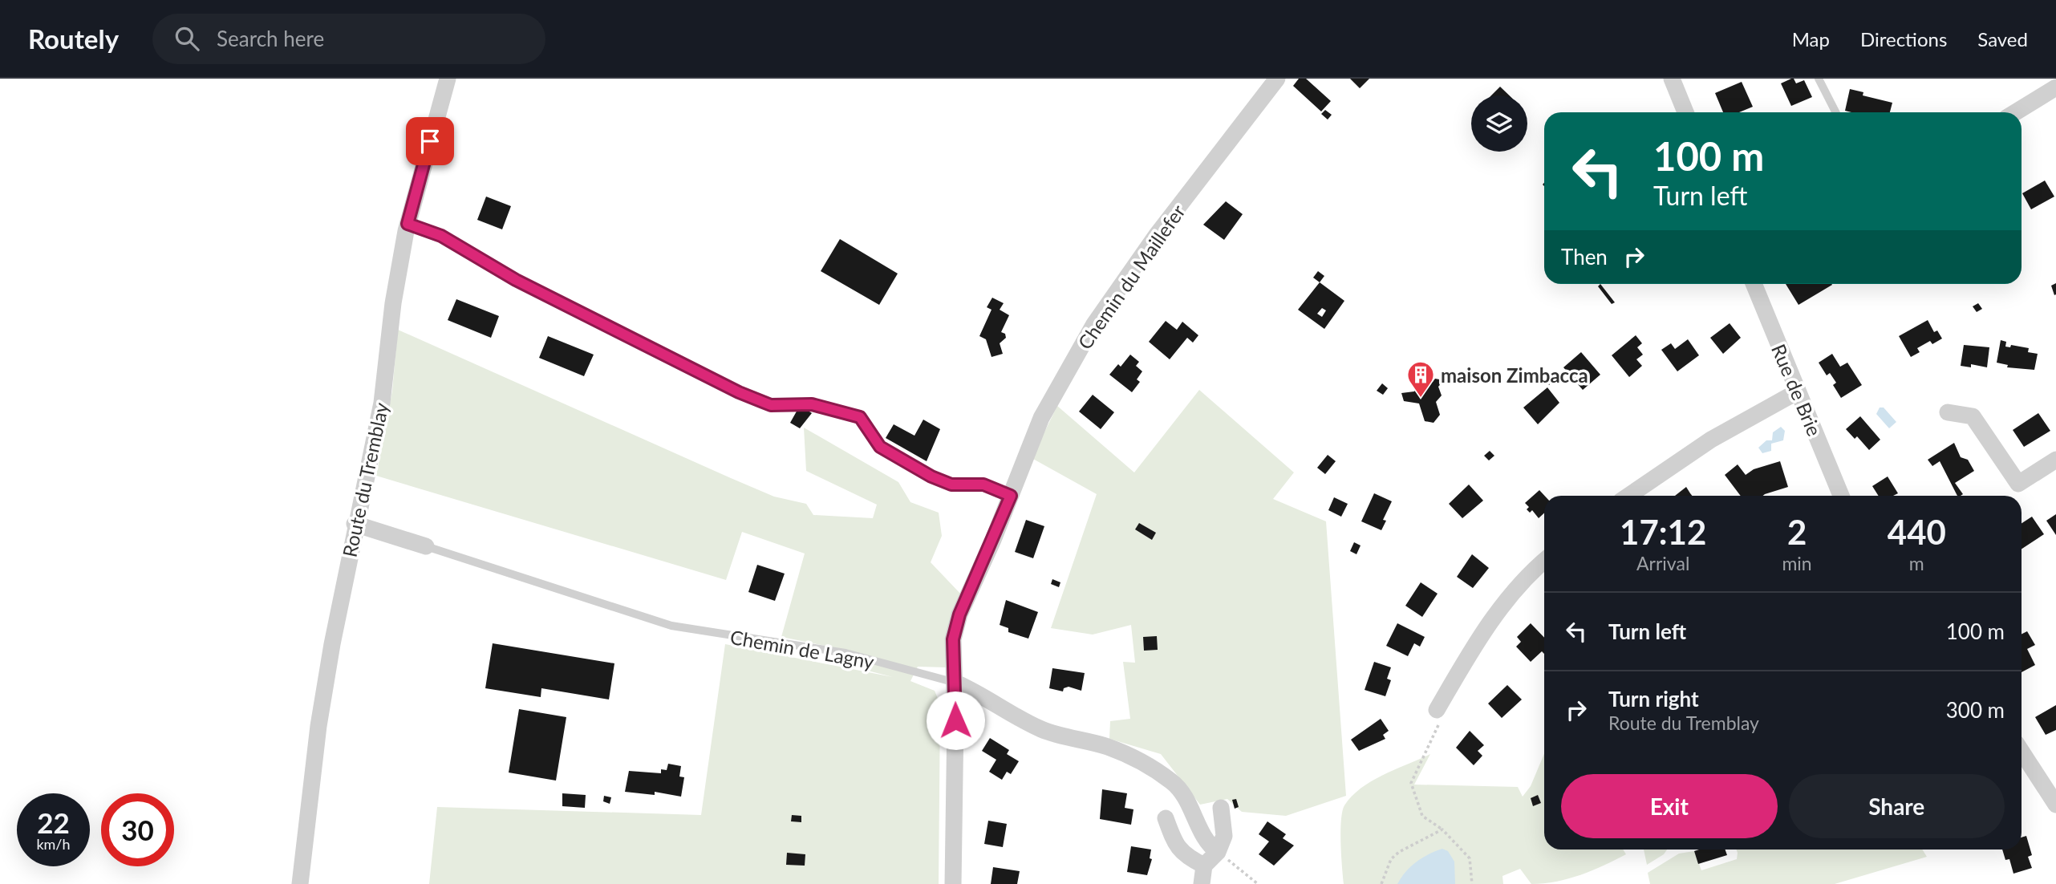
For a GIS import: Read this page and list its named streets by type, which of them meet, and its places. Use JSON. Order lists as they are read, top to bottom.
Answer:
{
  "streets": {
    "street": [
      "Chemin du Maillefer",
      "Rue de Brie",
      "Route du Tremblay",
      "Chemin de Lagny"
    ]
  },
  "crossings": [
    ["Chemin du Maillefer", "Chemin de Lagny"],
    ["Route du Tremblay", "Chemin de Lagny"]
  ],
  "places": {
    "building": ["maison Zimbacca"]
  },
  "page": {
    "header": "Routely",
    "search": "Search here",
    "nav": ["Map", "Directions", "Saved"],
    "turn": ["100 m", "Turn left"],
    "then": "Then",
    "eta": [
      "17:12",
      "Arrival",
      "2",
      "min",
      "440",
      "m"
    ],
    "list": [
      {
        "name": "Turn left",
        "value": "100 m"
      },
      {
        "name": "Turn right",
        "note": "Route du Tremblay",
        "value": "300 m"
      }
    ],
    "buttons": ["Exit", "Share"],
    "speed": "22 km/h",
    "limit": "30"
  }
}
